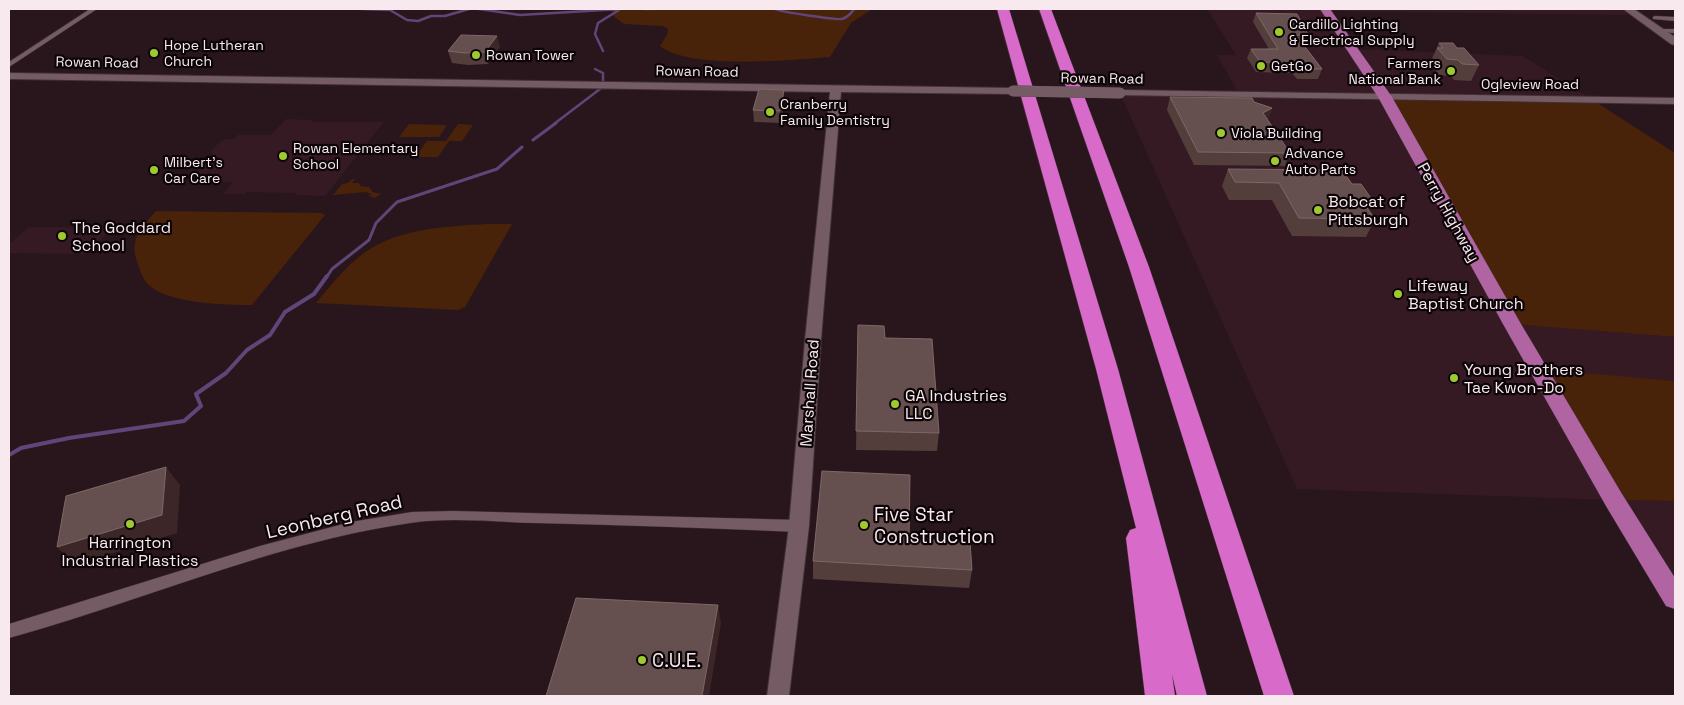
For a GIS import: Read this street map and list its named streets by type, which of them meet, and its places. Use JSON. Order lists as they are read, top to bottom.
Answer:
{
  "streets": {
    "main road": ["Perry Highway"],
    "street": [
      "Rowan Road",
      "Ogleview Road",
      "Marshall Road",
      "Leonberg Road"
    ]
  },
  "crossings": [
    ["Rowan Road", "Ogleview Road"],
    ["Rowan Road", "Perry Highway"],
    ["Rowan Road", "Marshall Road"],
    ["Ogleview Road", "Perry Highway"],
    ["Marshall Road", "Leonberg Road"]
  ],
  "places": [
    "Cardillo Lighting & Electrical Supply",
    "Hope Lutheran Church",
    "Rowan Tower",
    "GetGo",
    "Farmers National Bank",
    "Cranberry Family Dentistry",
    "Viola Building",
    "Rowan Elementary School",
    "Advance Auto Parts",
    "Milbert's Car Care",
    "Bobcat of Pittsburgh",
    "The Goddard School",
    "Lifeway Baptist Church",
    "Young Brothers Tae Kwon-Do",
    "GA Industries LLC",
    "Harrington Industrial Plastics",
    "Five Star Construction",
    "C.U.E."
  ]
}
